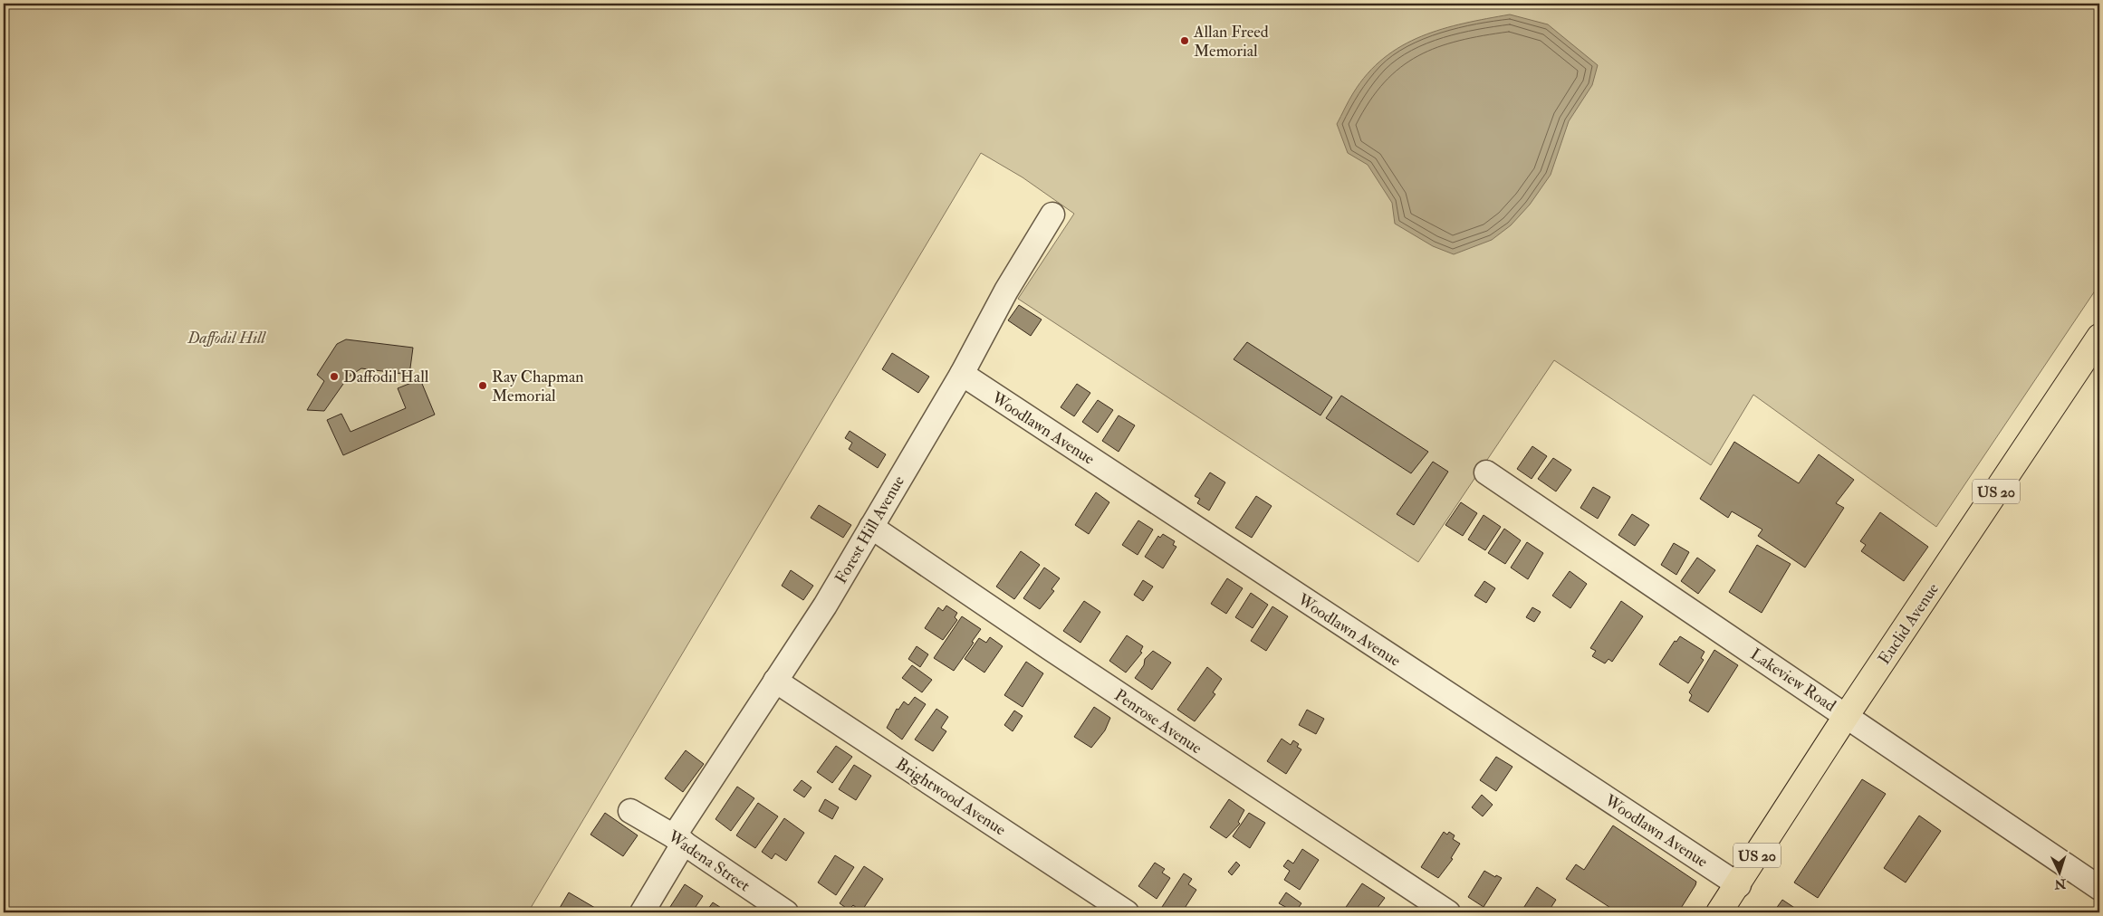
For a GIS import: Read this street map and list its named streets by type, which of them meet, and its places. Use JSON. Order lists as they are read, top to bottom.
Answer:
{
  "streets": {
    "main road": ["US 20", "Euclid Avenue"],
    "street": [
      "Woodlawn Avenue",
      "Forest Hill Avenue",
      "Lakeview Road",
      "Penrose Avenue",
      "Brightwood Avenue",
      "Wadena Street"
    ]
  },
  "crossings": [
    ["Woodlawn Avenue", "Forest Hill Avenue"],
    ["Woodlawn Avenue", "Euclid Avenue"],
    ["Forest Hill Avenue", "Penrose Avenue"],
    ["Forest Hill Avenue", "Brightwood Avenue"],
    ["Forest Hill Avenue", "Wadena Street"],
    ["Euclid Avenue", "Lakeview Road"]
  ],
  "parks": ["Daffodil Hill"],
  "places": ["Allan Freed Memorial", "Daffodil Hall", "Ray Chapman Memorial"],
  "north": "bottom"
}
